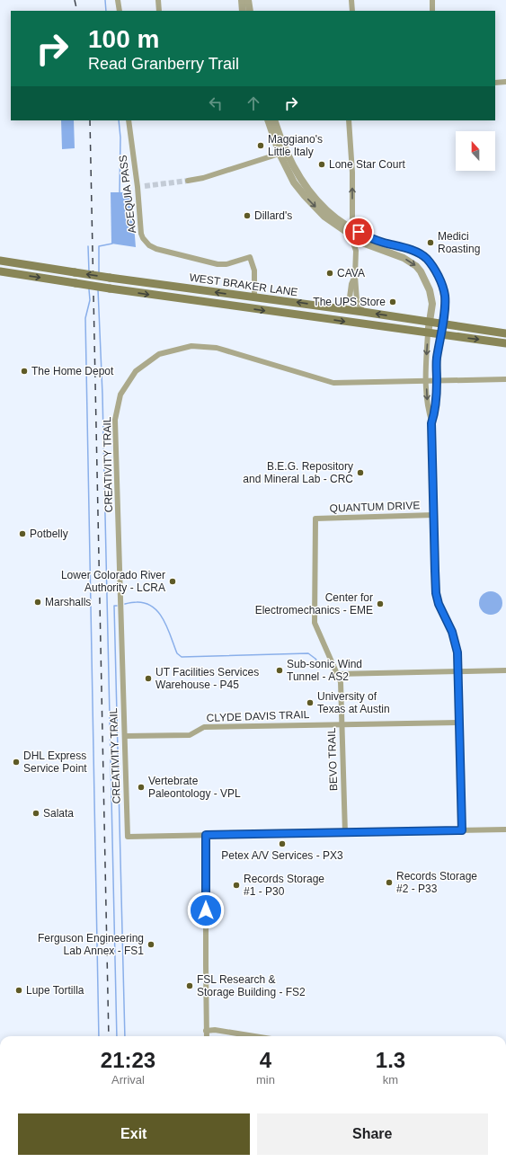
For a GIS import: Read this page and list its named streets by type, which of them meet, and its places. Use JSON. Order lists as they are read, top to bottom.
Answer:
{
  "streets": {
    "main road": ["WEST BRAKER LANE"],
    "street": [
      "ACEQUIA PASS",
      "CREATIVITY TRAIL",
      "QUANTUM DRIVE",
      "CLYDE DAVIS TRAIL",
      "BEVO TRAIL"
    ]
  },
  "crossings": [
    ["ACEQUIA PASS", "WEST BRAKER LANE"],
    ["CREATIVITY TRAIL", "CLYDE DAVIS TRAIL"],
    ["QUANTUM DRIVE", "BEVO TRAIL"],
    ["CLYDE DAVIS TRAIL", "BEVO TRAIL"]
  ],
  "places": [
    "Maggiano's Little Italy",
    "Lone Star Court",
    "Dillard's",
    "Medici Roasting",
    "CAVA",
    "The UPS Store",
    "The Home Depot",
    "B.E.G. Repository and Mineral Lab - CRC",
    "Potbelly",
    "Lower Colorado River Authority - LCRA",
    "Marshalls",
    "Center for Electromechanics - EME",
    "Sub-sonic Wind Tunnel - AS2",
    "UT Facilities Services Warehouse - P45",
    "University of Texas at Austin",
    "DHL Express Service Point",
    "Vertebrate Paleontology - VPL",
    "Salata",
    "Petex A/V Services - PX3",
    "Records Storage #2 - P33",
    "Records Storage #1 - P30",
    "Ferguson Engineering Lab Annex - FS1",
    "FSL Research & Storage Building - FS2",
    "Lupe Tortilla"
  ],
  "north": "top",
  "page": {
    "turn": ["100 m", "Read Granberry Trail"],
    "eta": [
      "21:23",
      "Arrival",
      "4",
      "min",
      "1.3",
      "km"
    ],
    "buttons": ["Exit", "Share"]
  }
}
